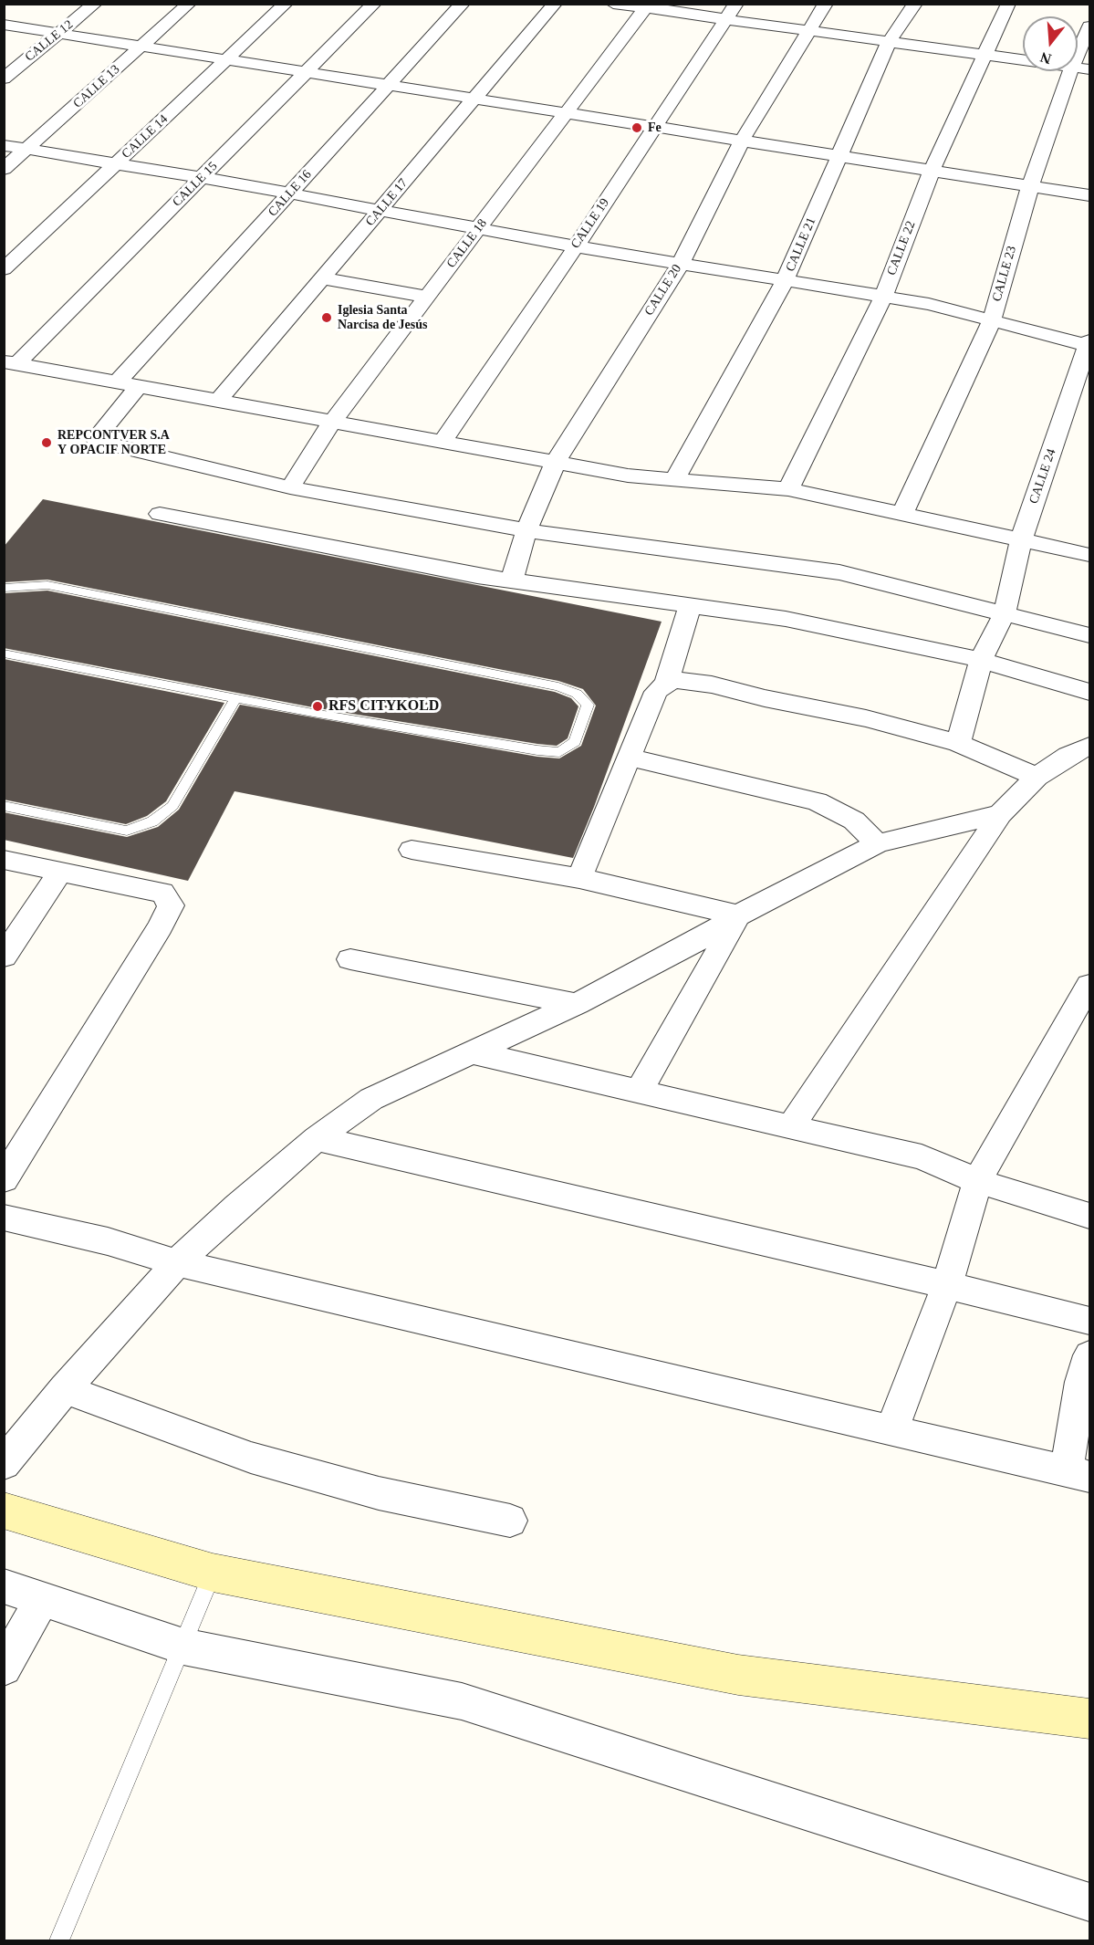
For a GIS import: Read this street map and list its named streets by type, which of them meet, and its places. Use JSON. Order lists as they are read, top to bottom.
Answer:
{
  "streets": {
    "street": [
      "CALLE 12",
      "CALLE 13",
      "CALLE 14",
      "CALLE 15",
      "CALLE 16",
      "CALLE 17",
      "CALLE 19",
      "CALLE 18",
      "CALLE 21",
      "CALLE 22",
      "CALLE 23",
      "CALLE 20",
      "CALLE 24"
    ]
  },
  "places": [
    "Fe",
    "Iglesia Santa Narcisa de Jesús",
    "REPCONTVER S.A Y OPACIF NORTE",
    "RFS CITYKOLD"
  ],
  "north": "bottom"
}
